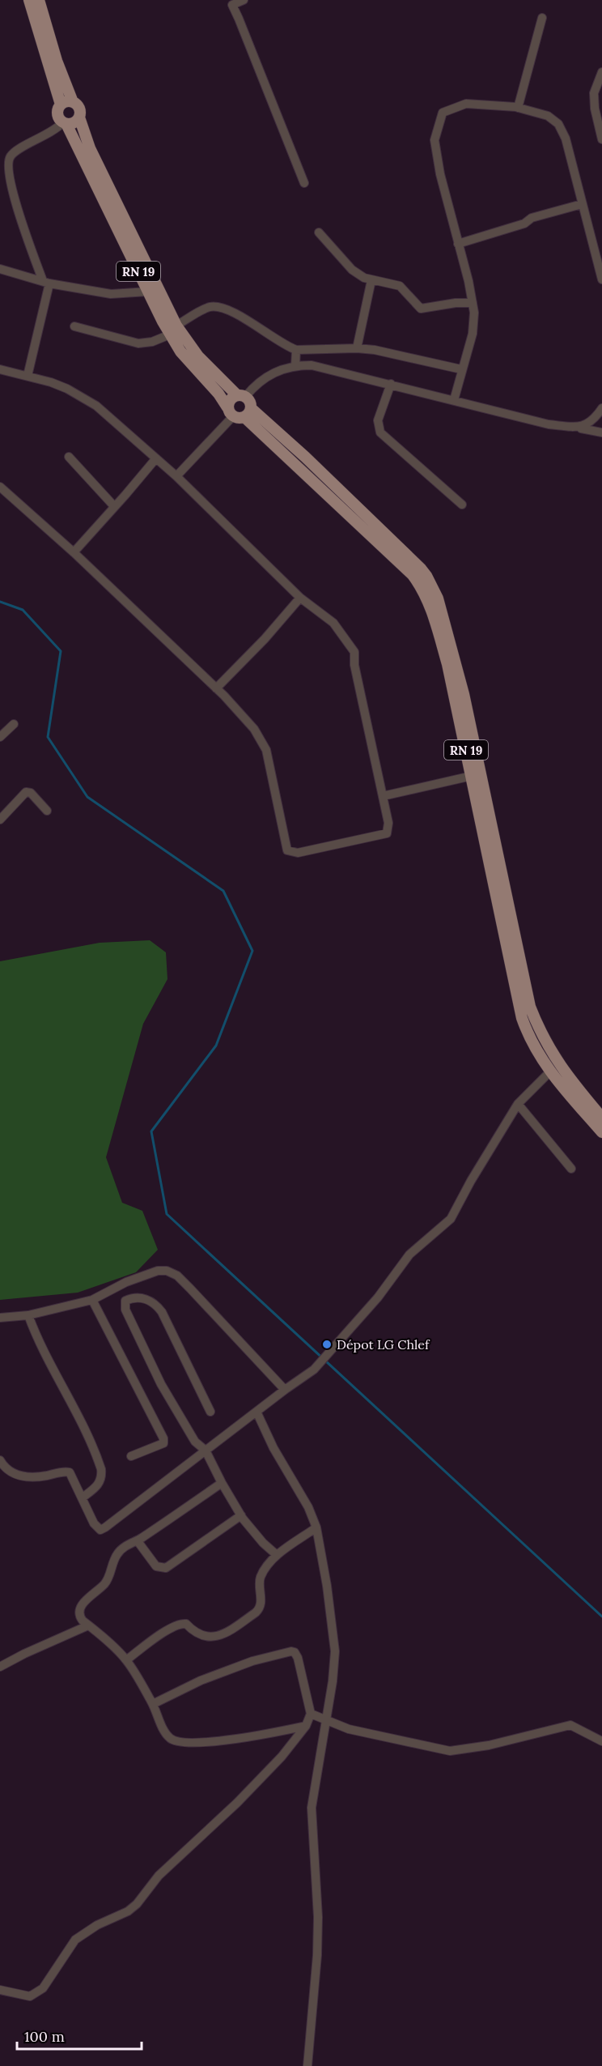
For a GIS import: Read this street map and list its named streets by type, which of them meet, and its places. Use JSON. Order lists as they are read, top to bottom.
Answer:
{
  "streets": {
    "main road": ["RN 19"]
  },
  "places": ["Dépot LG Chlef"],
  "scale_bar": "100 m"
}
